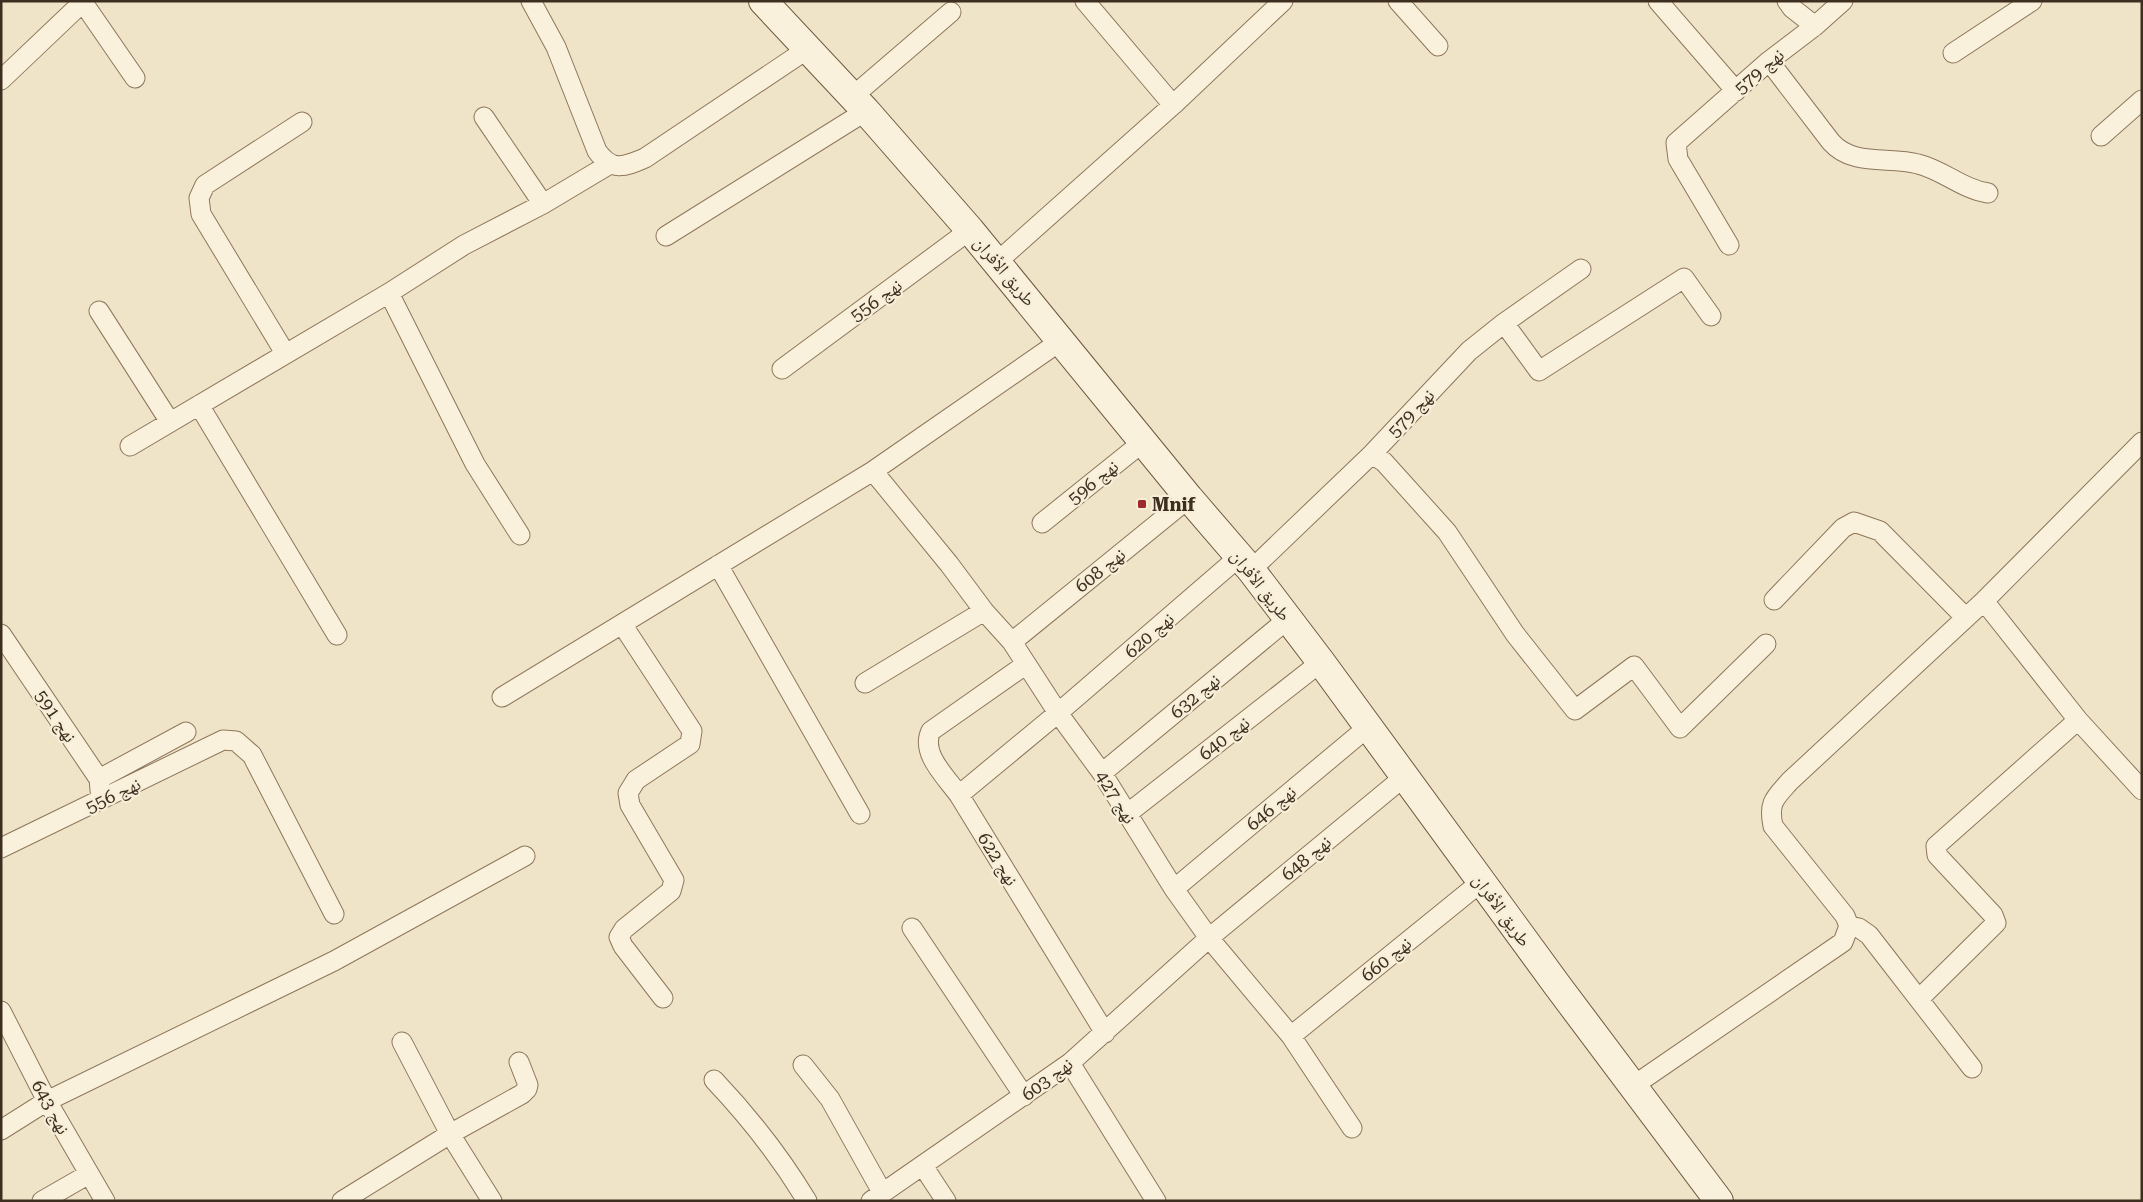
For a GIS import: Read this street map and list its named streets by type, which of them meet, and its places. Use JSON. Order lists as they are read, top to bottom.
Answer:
{
  "streets": {
    "main road": ["طريق الأفران"],
    "street": [
      "نهج 579",
      "نهج 556",
      "نهج 596",
      "نهج 608",
      "نهج 620",
      "نهج 632",
      "نهج 591",
      "نهج 640",
      "نهج 427",
      "نهج 646",
      "نهج 648",
      "نهج 622",
      "نهج 660",
      "نهج 603",
      "نهج 643"
    ]
  },
  "crossings": [
    ["نهج 579", "طريق الأفران"],
    ["نهج 579", "نهج 620"],
    ["طريق الأفران", "نهج 556"],
    ["طريق الأفران", "نهج 596"],
    ["طريق الأفران", "نهج 608"],
    ["طريق الأفران", "نهج 620"],
    ["طريق الأفران", "نهج 632"],
    ["طريق الأفران", "نهج 640"],
    ["طريق الأفران", "نهج 646"],
    ["طريق الأفران", "نهج 648"],
    ["طريق الأفران", "نهج 660"],
    ["نهج 556", "نهج 591"],
    ["نهج 608", "نهج 427"],
    ["نهج 620", "نهج 427"],
    ["نهج 632", "نهج 427"],
    ["نهج 640", "نهج 427"],
    ["نهج 427", "نهج 646"],
    ["نهج 427", "نهج 648"],
    ["نهج 427", "نهج 622"],
    ["نهج 427", "نهج 660"],
    ["نهج 427", "نهج 603"],
    ["نهج 648", "نهج 603"],
    ["نهج 622", "نهج 603"]
  ],
  "places": {
    "transit": ["Mnif"]
  }
}
